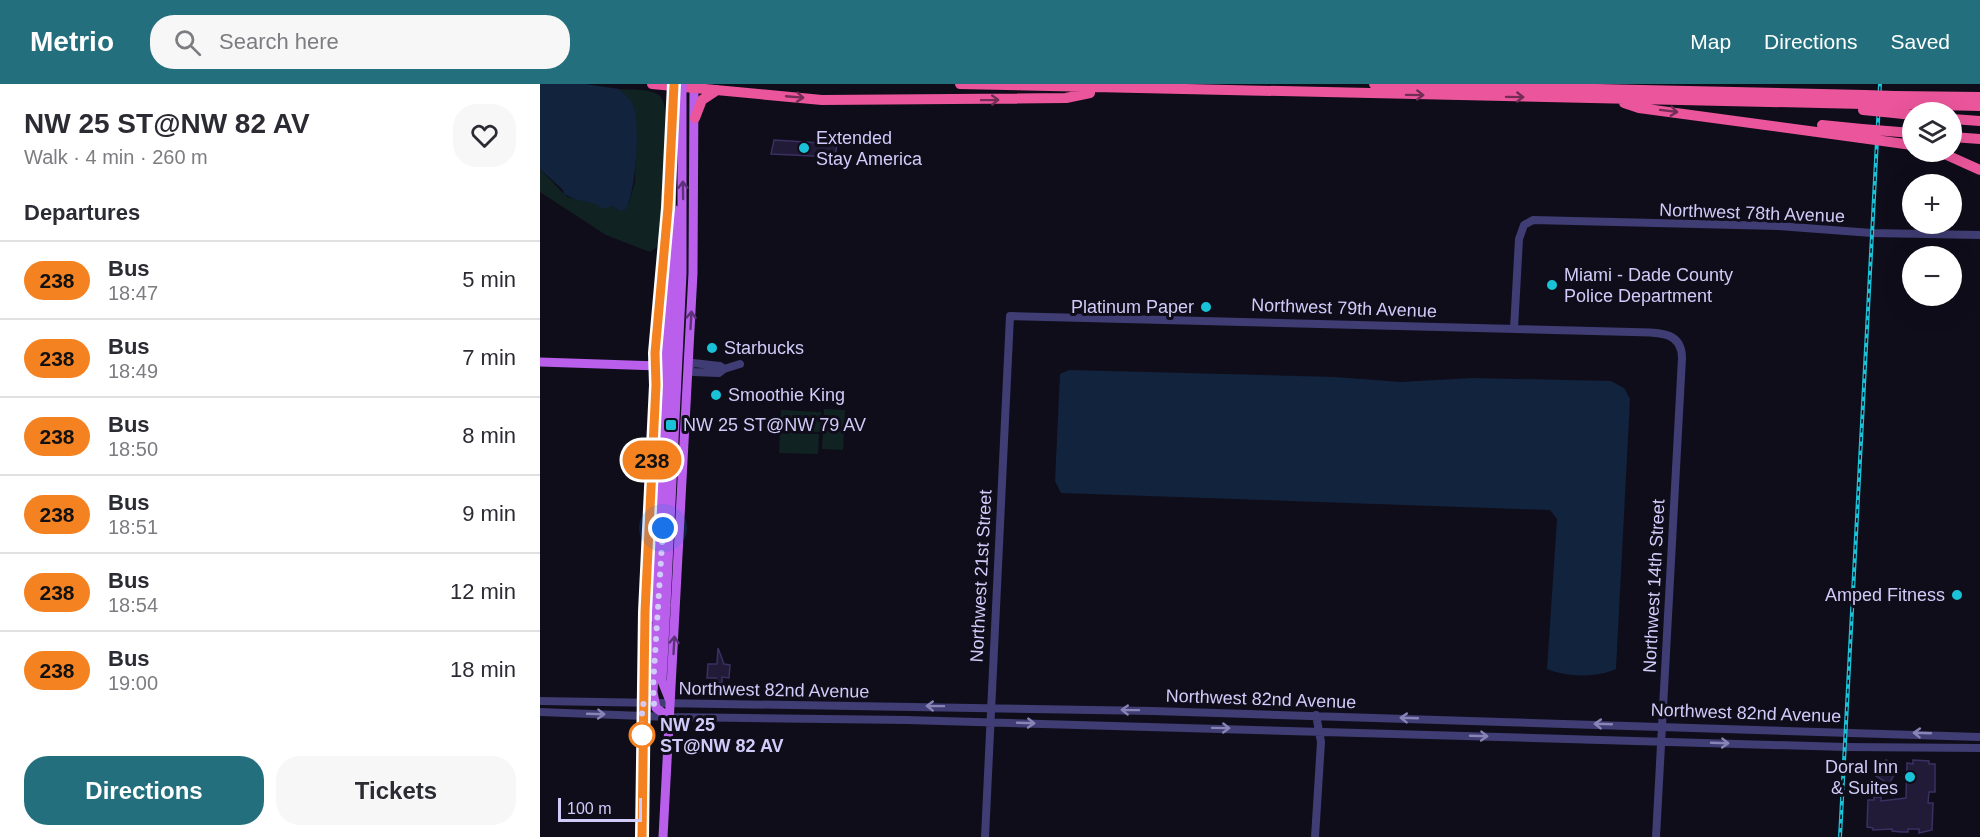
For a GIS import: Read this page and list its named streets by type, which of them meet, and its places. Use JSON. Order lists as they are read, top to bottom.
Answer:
{
  "streets": {
    "street": [
      "Northwest 78th Avenue",
      "Northwest 79th Avenue",
      "Northwest 21st Street",
      "Northwest 14th Street",
      "Northwest 82nd Avenue"
    ]
  },
  "crossings": [
    ["Northwest 78th Avenue", "Northwest 79th Avenue"],
    ["Northwest 79th Avenue", "Northwest 21st Street"],
    ["Northwest 79th Avenue", "Northwest 14th Street"],
    ["Northwest 21st Street", "Northwest 82nd Avenue"],
    ["Northwest 14th Street", "Northwest 82nd Avenue"]
  ],
  "places": {
    "other": [
      "Extended Stay America",
      "Miami - Dade County Police Department",
      "Platinum Paper",
      "Starbucks",
      "Smoothie King",
      "Amped Fitness",
      "NW 25 ST@NW 82 AV",
      "Doral Inn & Suites"
    ],
    "transit": ["NW 25 ST@NW 79 AV"]
  },
  "lines": ["bus line 238"],
  "scale_bar": "100 m",
  "page": {
    "header": "Metrio",
    "search": "Search here",
    "nav": ["Map", "Directions", "Saved"],
    "heading": [
      ["NW 25 ST@NW 82 AV", "Walk · 4 min · 260 m"],
      "Departures"
    ],
    "on_map": "238",
    "map_buttons": ["+", "−"],
    "list": [
      {
        "mark": "238",
        "name": "Bus",
        "note": "18:47",
        "value": "5 min"
      },
      {
        "mark": "238",
        "name": "Bus",
        "note": "18:49",
        "value": "7 min"
      },
      {
        "mark": "238",
        "name": "Bus",
        "note": "18:50",
        "value": "8 min"
      },
      {
        "mark": "238",
        "name": "Bus",
        "note": "18:51",
        "value": "9 min"
      },
      {
        "mark": "238",
        "name": "Bus",
        "note": "18:54",
        "value": "12 min"
      },
      {
        "mark": "238",
        "name": "Bus",
        "note": "19:00",
        "value": "18 min"
      }
    ],
    "buttons": ["Directions", "Tickets"],
    "scale": "100 m"
  }
}
